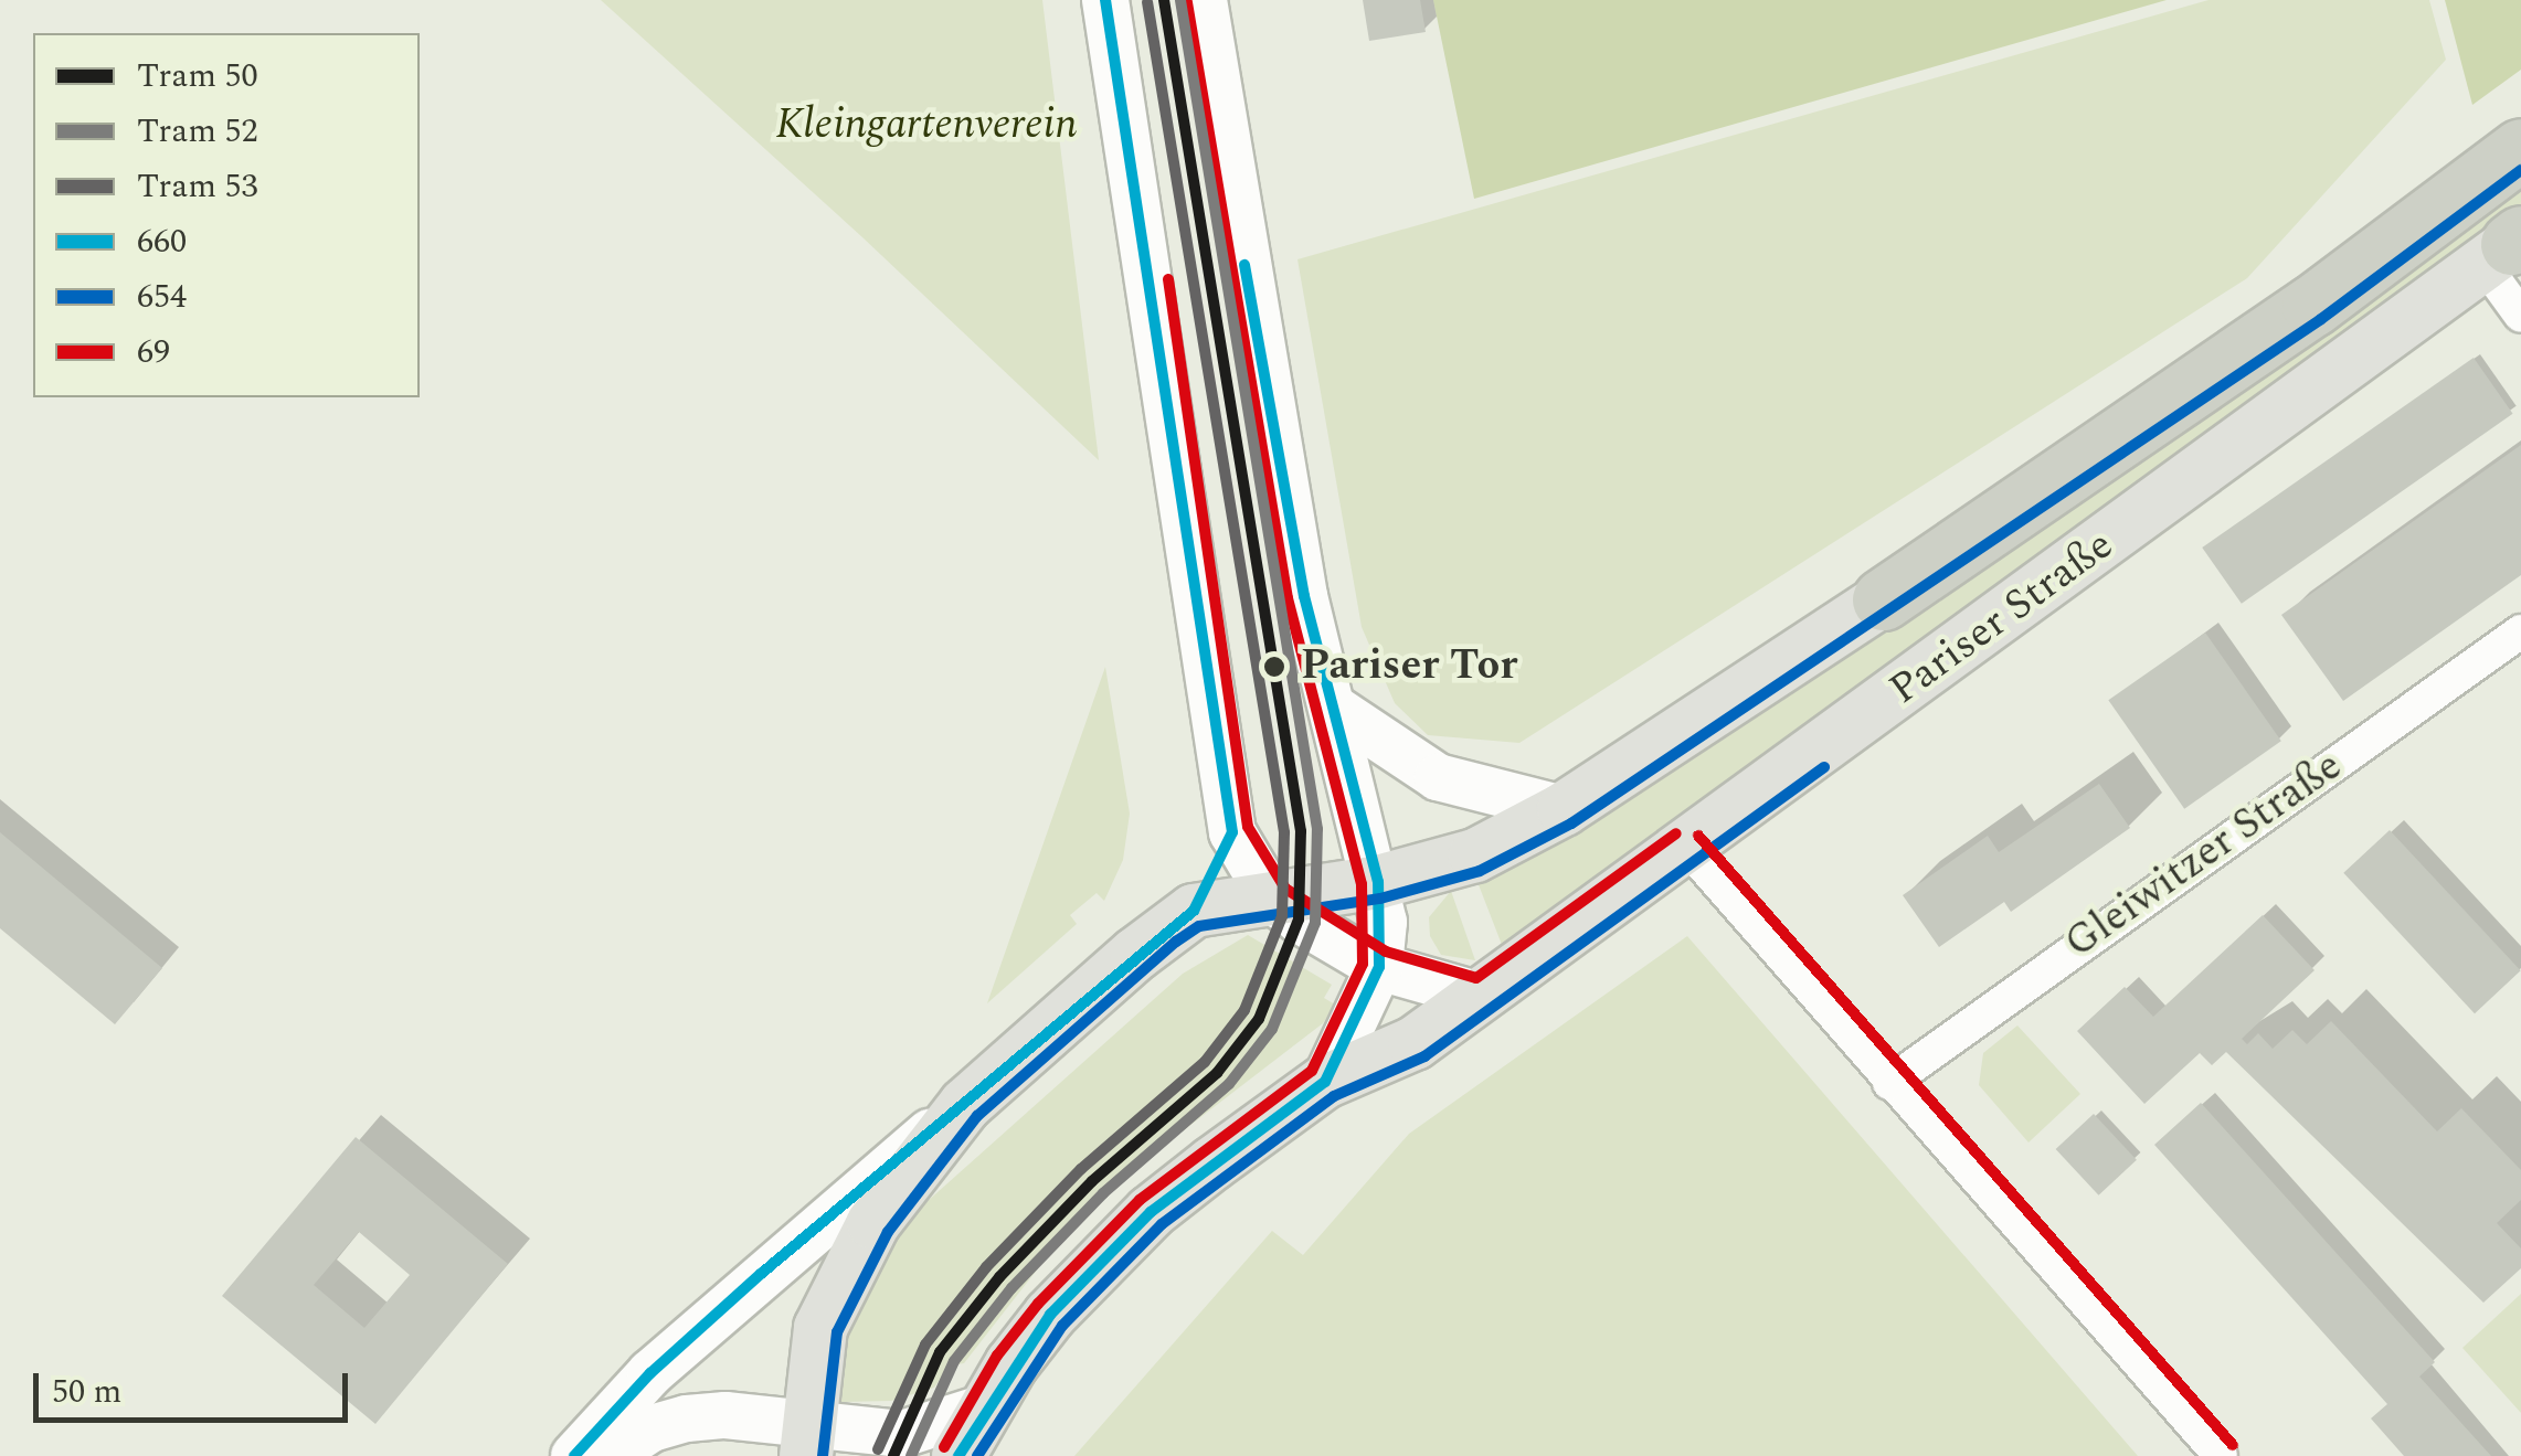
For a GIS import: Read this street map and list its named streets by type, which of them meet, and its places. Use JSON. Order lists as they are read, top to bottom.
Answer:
{
  "streets": {
    "highway": ["Pariser Straße"],
    "street": ["Gleiwitzer Straße"]
  },
  "parks": ["Kleingartenverein"],
  "places": ["Pariser Tor"],
  "lines": [
    "tram line 50",
    "tram line 52",
    "transit line 660",
    "tram line 53",
    "transit line 69",
    "transit line 654"
  ],
  "legend": [
    "Tram 50",
    "Tram 52",
    "Tram 53",
    "660",
    "654",
    "69"
  ],
  "scale_bar": "50 m"
}
